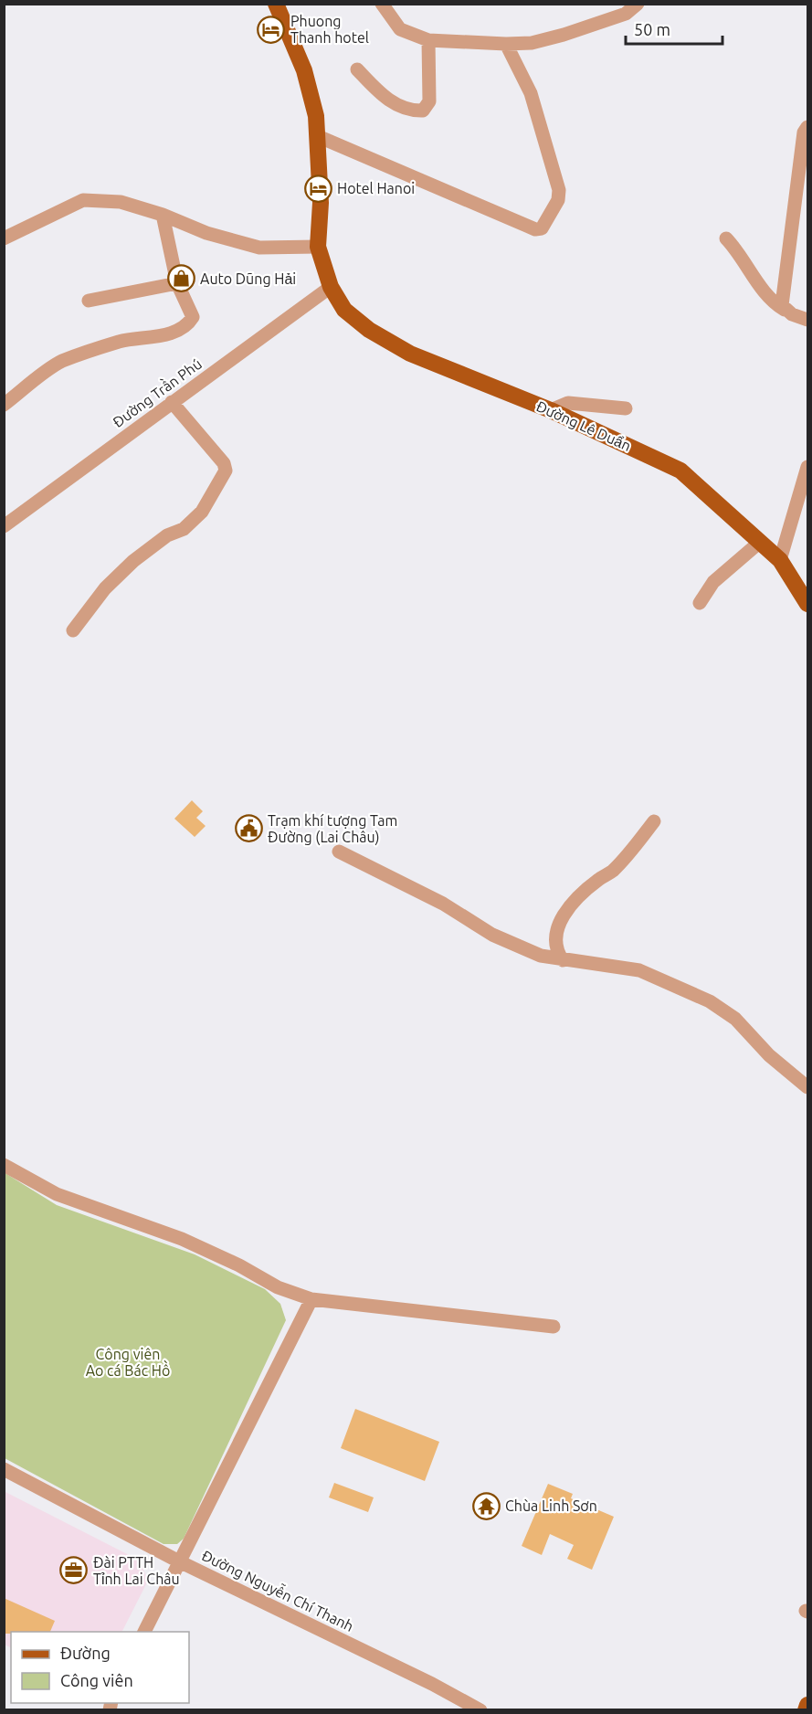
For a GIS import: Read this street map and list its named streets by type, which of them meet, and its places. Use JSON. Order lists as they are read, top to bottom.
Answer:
{
  "streets": {
    "main road": ["Đường Lê Duẩn"],
    "street": ["Đường Trần Phú", "Đường Nguyễn Chí Thanh"]
  },
  "crossings": [
    ["Đường Trần Phú", "Đường Lê Duẩn"]
  ],
  "parks": ["Công viên Ao cá Bác Hồ"],
  "places": {
    "hotel": ["Phuong Thanh hotel", "Hotel Hanoi"],
    "shop": ["Auto Dũng Hải"],
    "public building": ["Trạm khí tượng Tam Đường (Lai Châu)"],
    "temple": ["Chùa Linh Sơn"],
    "office": ["Đài PTTH Tỉnh Lai Châu"]
  },
  "legend": ["Đường", "Công viên"],
  "scale_bar": "50 m"
}
